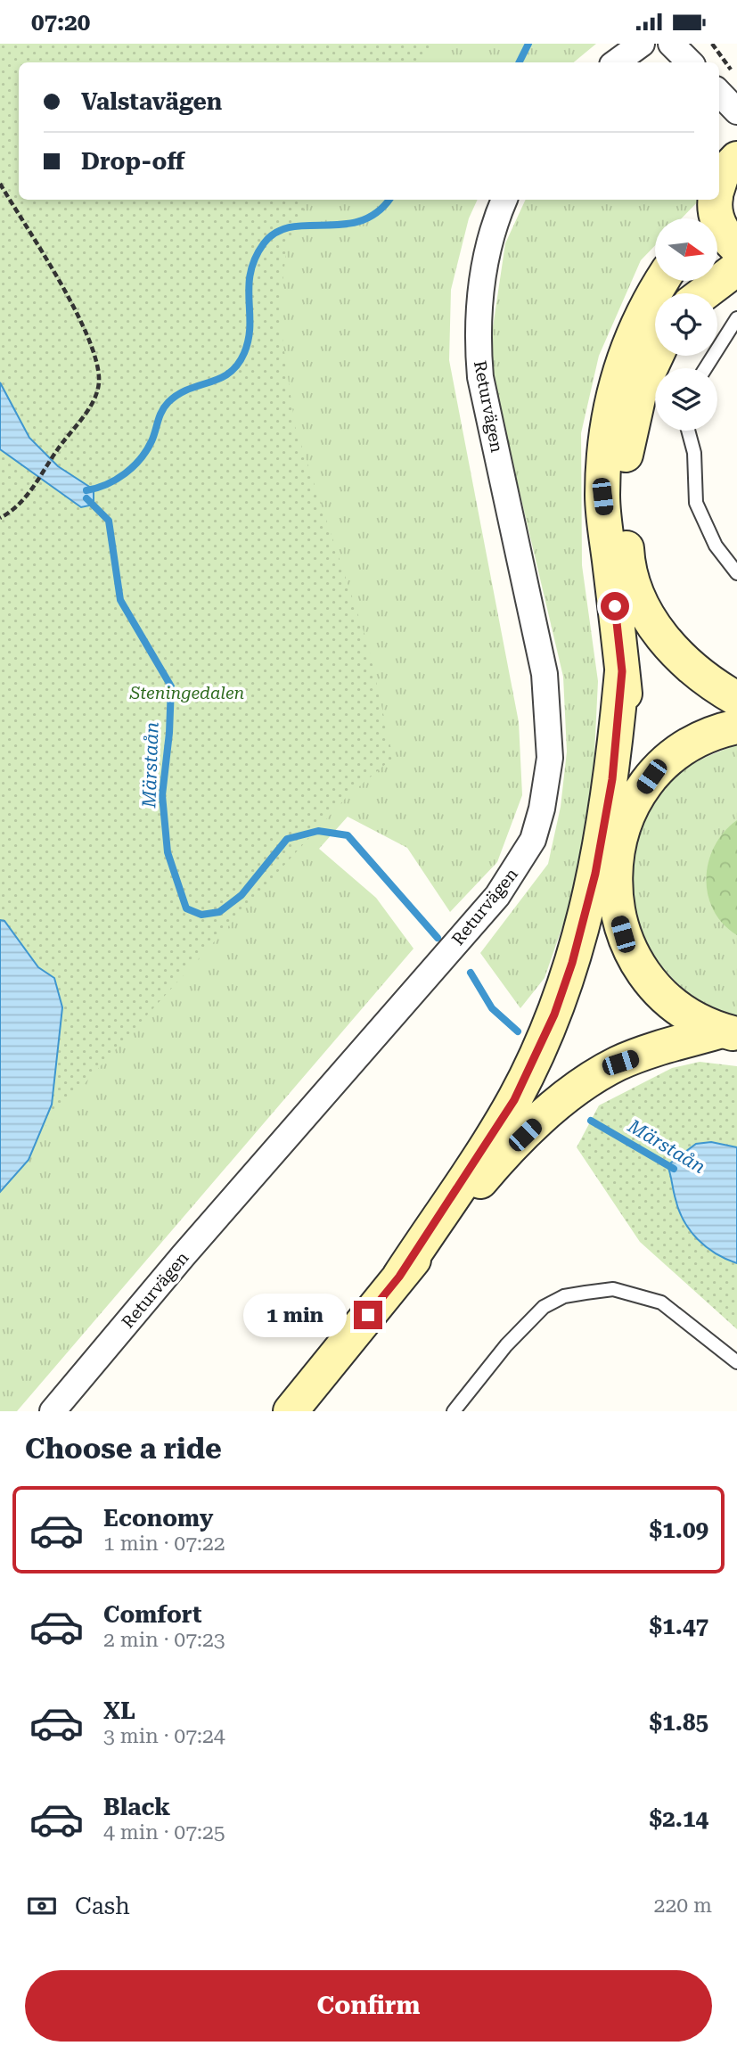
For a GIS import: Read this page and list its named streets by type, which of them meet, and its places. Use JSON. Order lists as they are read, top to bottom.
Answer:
{
  "streets": {
    "street": ["Returvägen"]
  },
  "water": ["Märstaån"],
  "parks": ["Steningedalen"],
  "north": "right",
  "page": {
    "status": "07:20",
    "banner": ["Valstavägen", "Drop-off"],
    "bubble": "1 min",
    "heading": "Choose a ride",
    "list": [
      {
        "name": "Economy",
        "note": "1 min · 07:22",
        "value": "$1.09"
      },
      {
        "name": "Comfort",
        "note": "2 min · 07:23",
        "value": "$1.47"
      },
      {
        "name": "XL",
        "note": "3 min · 07:24",
        "value": "$1.85"
      },
      {
        "name": "Black",
        "note": "4 min · 07:25",
        "value": "$2.14"
      }
    ],
    "pay": ["Cash", "220 m"],
    "buttons": "Confirm"
  }
}
